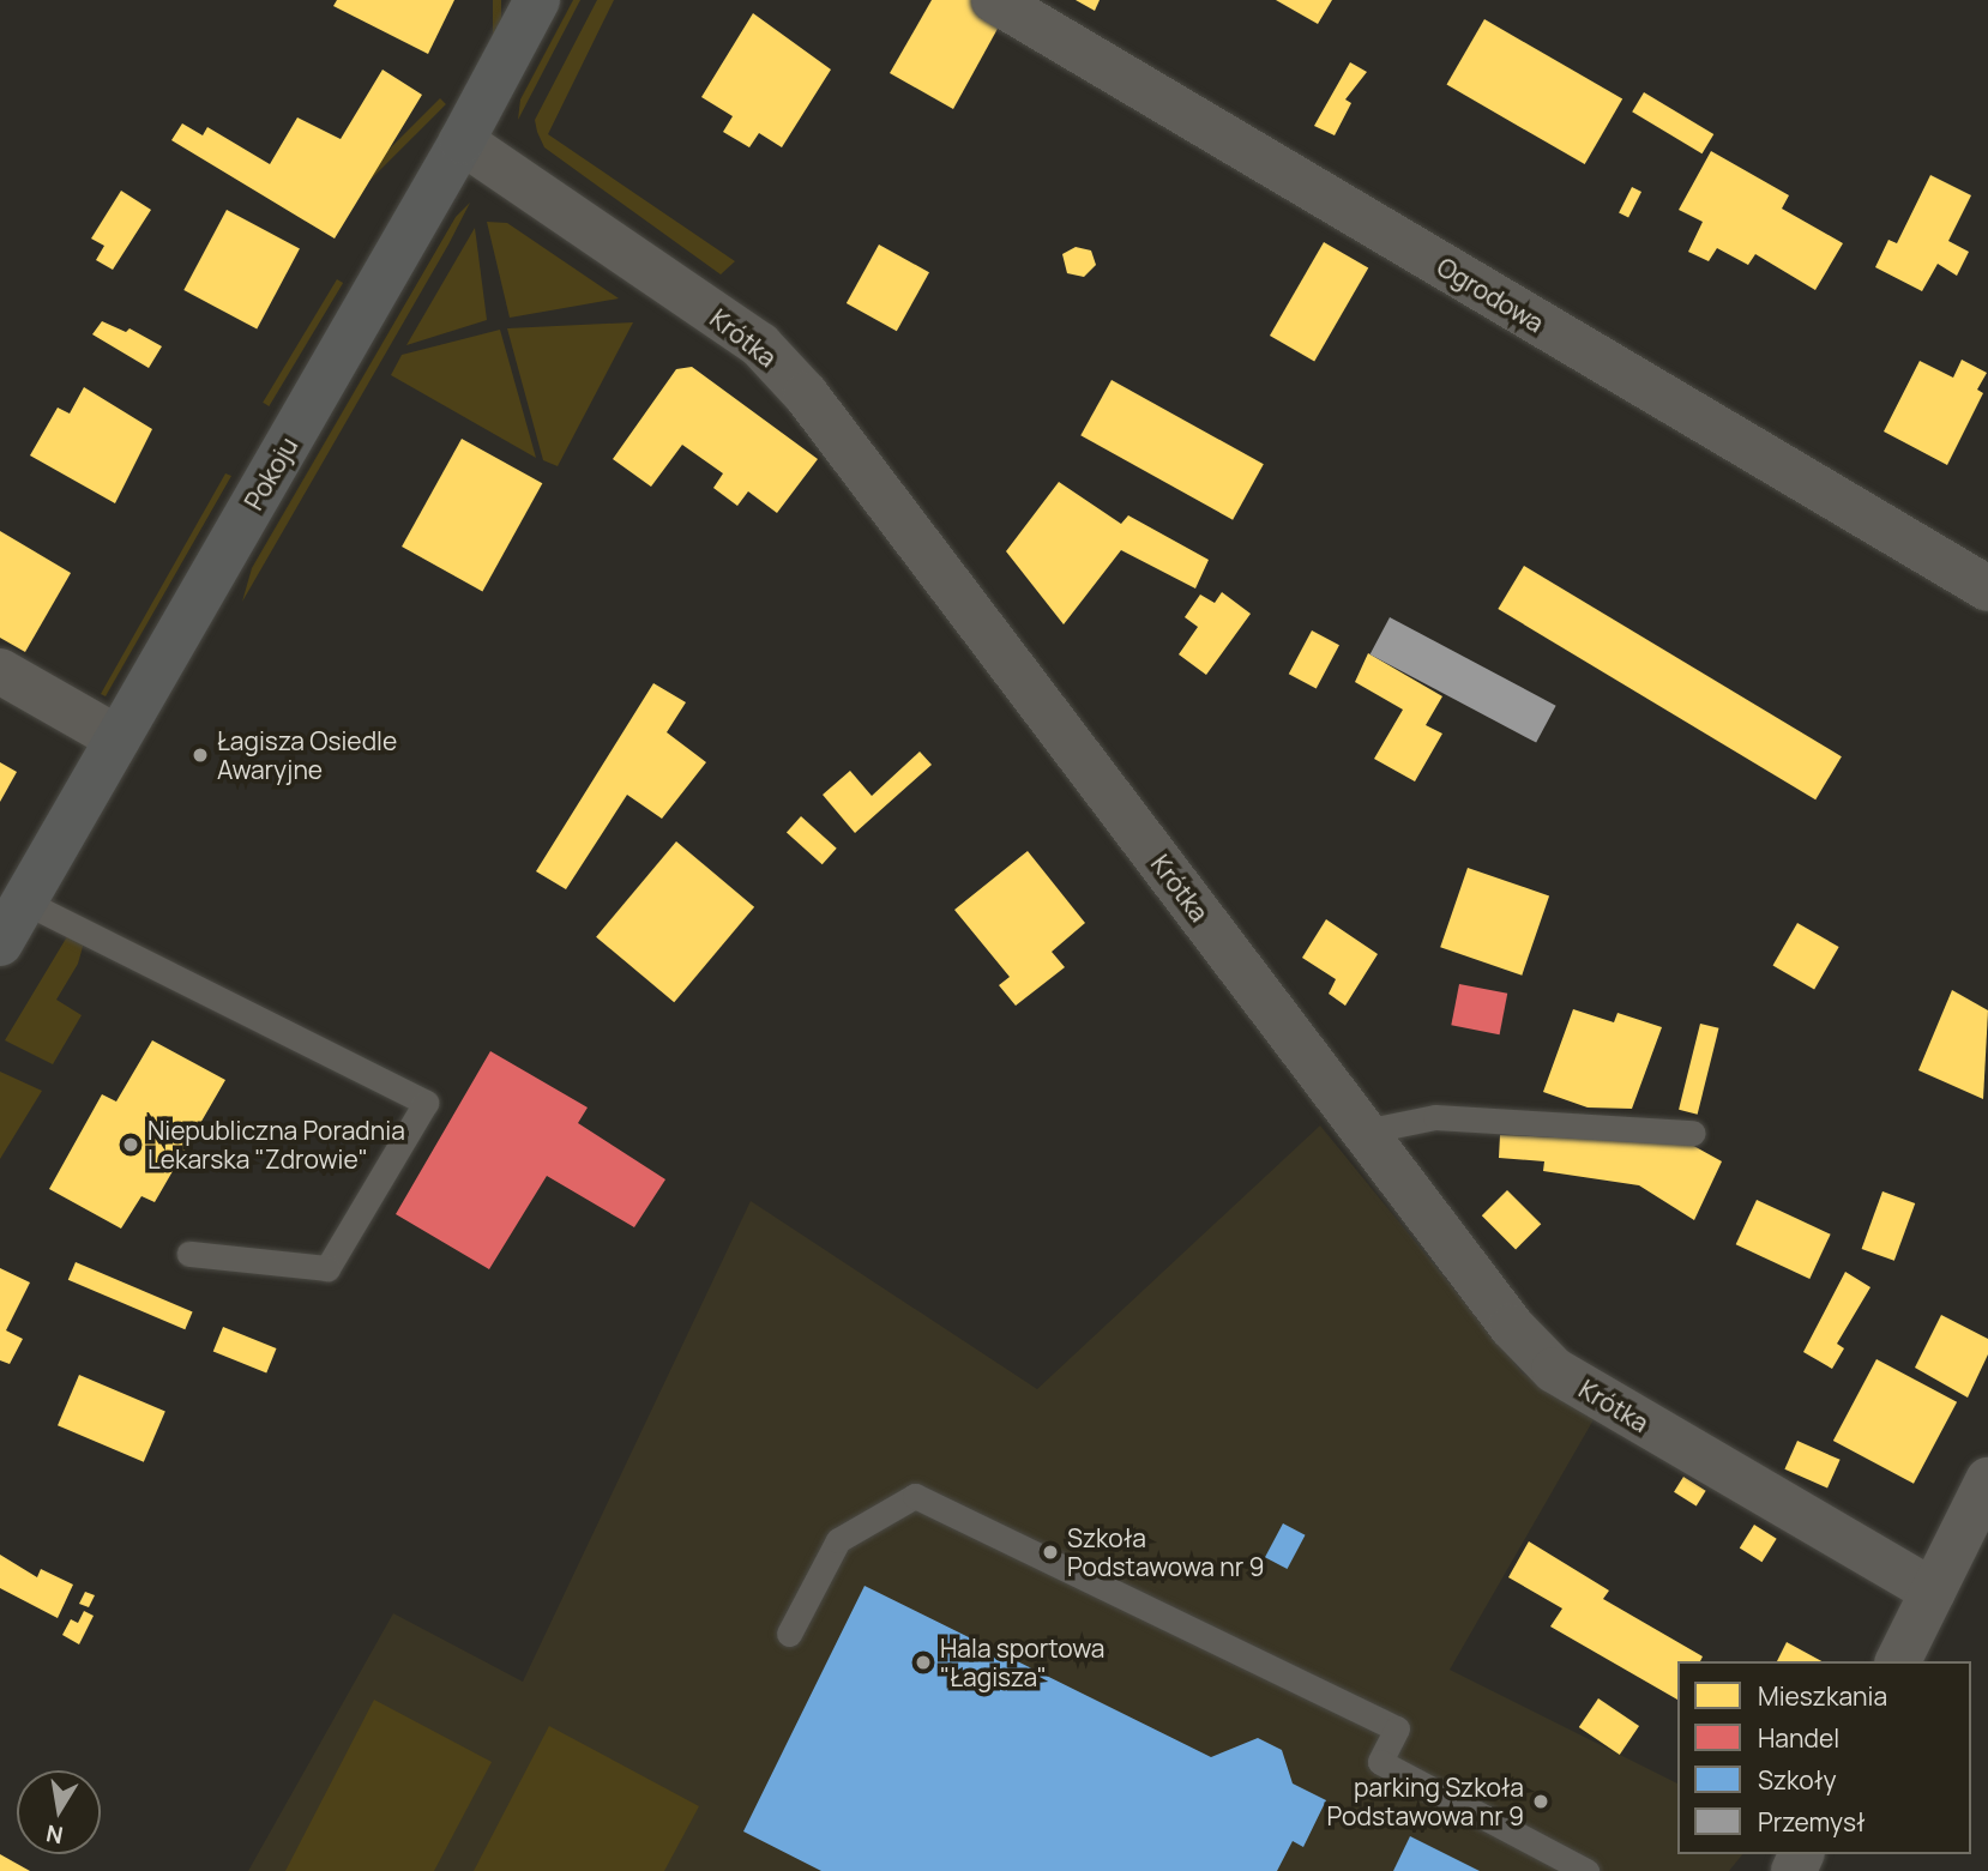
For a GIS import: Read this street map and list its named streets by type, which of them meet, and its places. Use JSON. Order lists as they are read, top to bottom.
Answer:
{
  "streets": {
    "street": ["Ogrodowa", "Krótka", "Pokoju"]
  },
  "crossings": [
    ["Krótka", "Pokoju"]
  ],
  "places": [
    "Łagisza Osiedle Awaryjne",
    "Niepubliczna Poradnia Lekarska \"Zdrowie\"",
    "Szkoła Podstawowa nr 9",
    "Hala sportowa \"Łagisza\"",
    "parking Szkoła Podstawowa nr 9"
  ],
  "legend": [
    "Mieszkania",
    "Handel",
    "Szkoły",
    "Przemysł"
  ],
  "north": "bottom"
}
